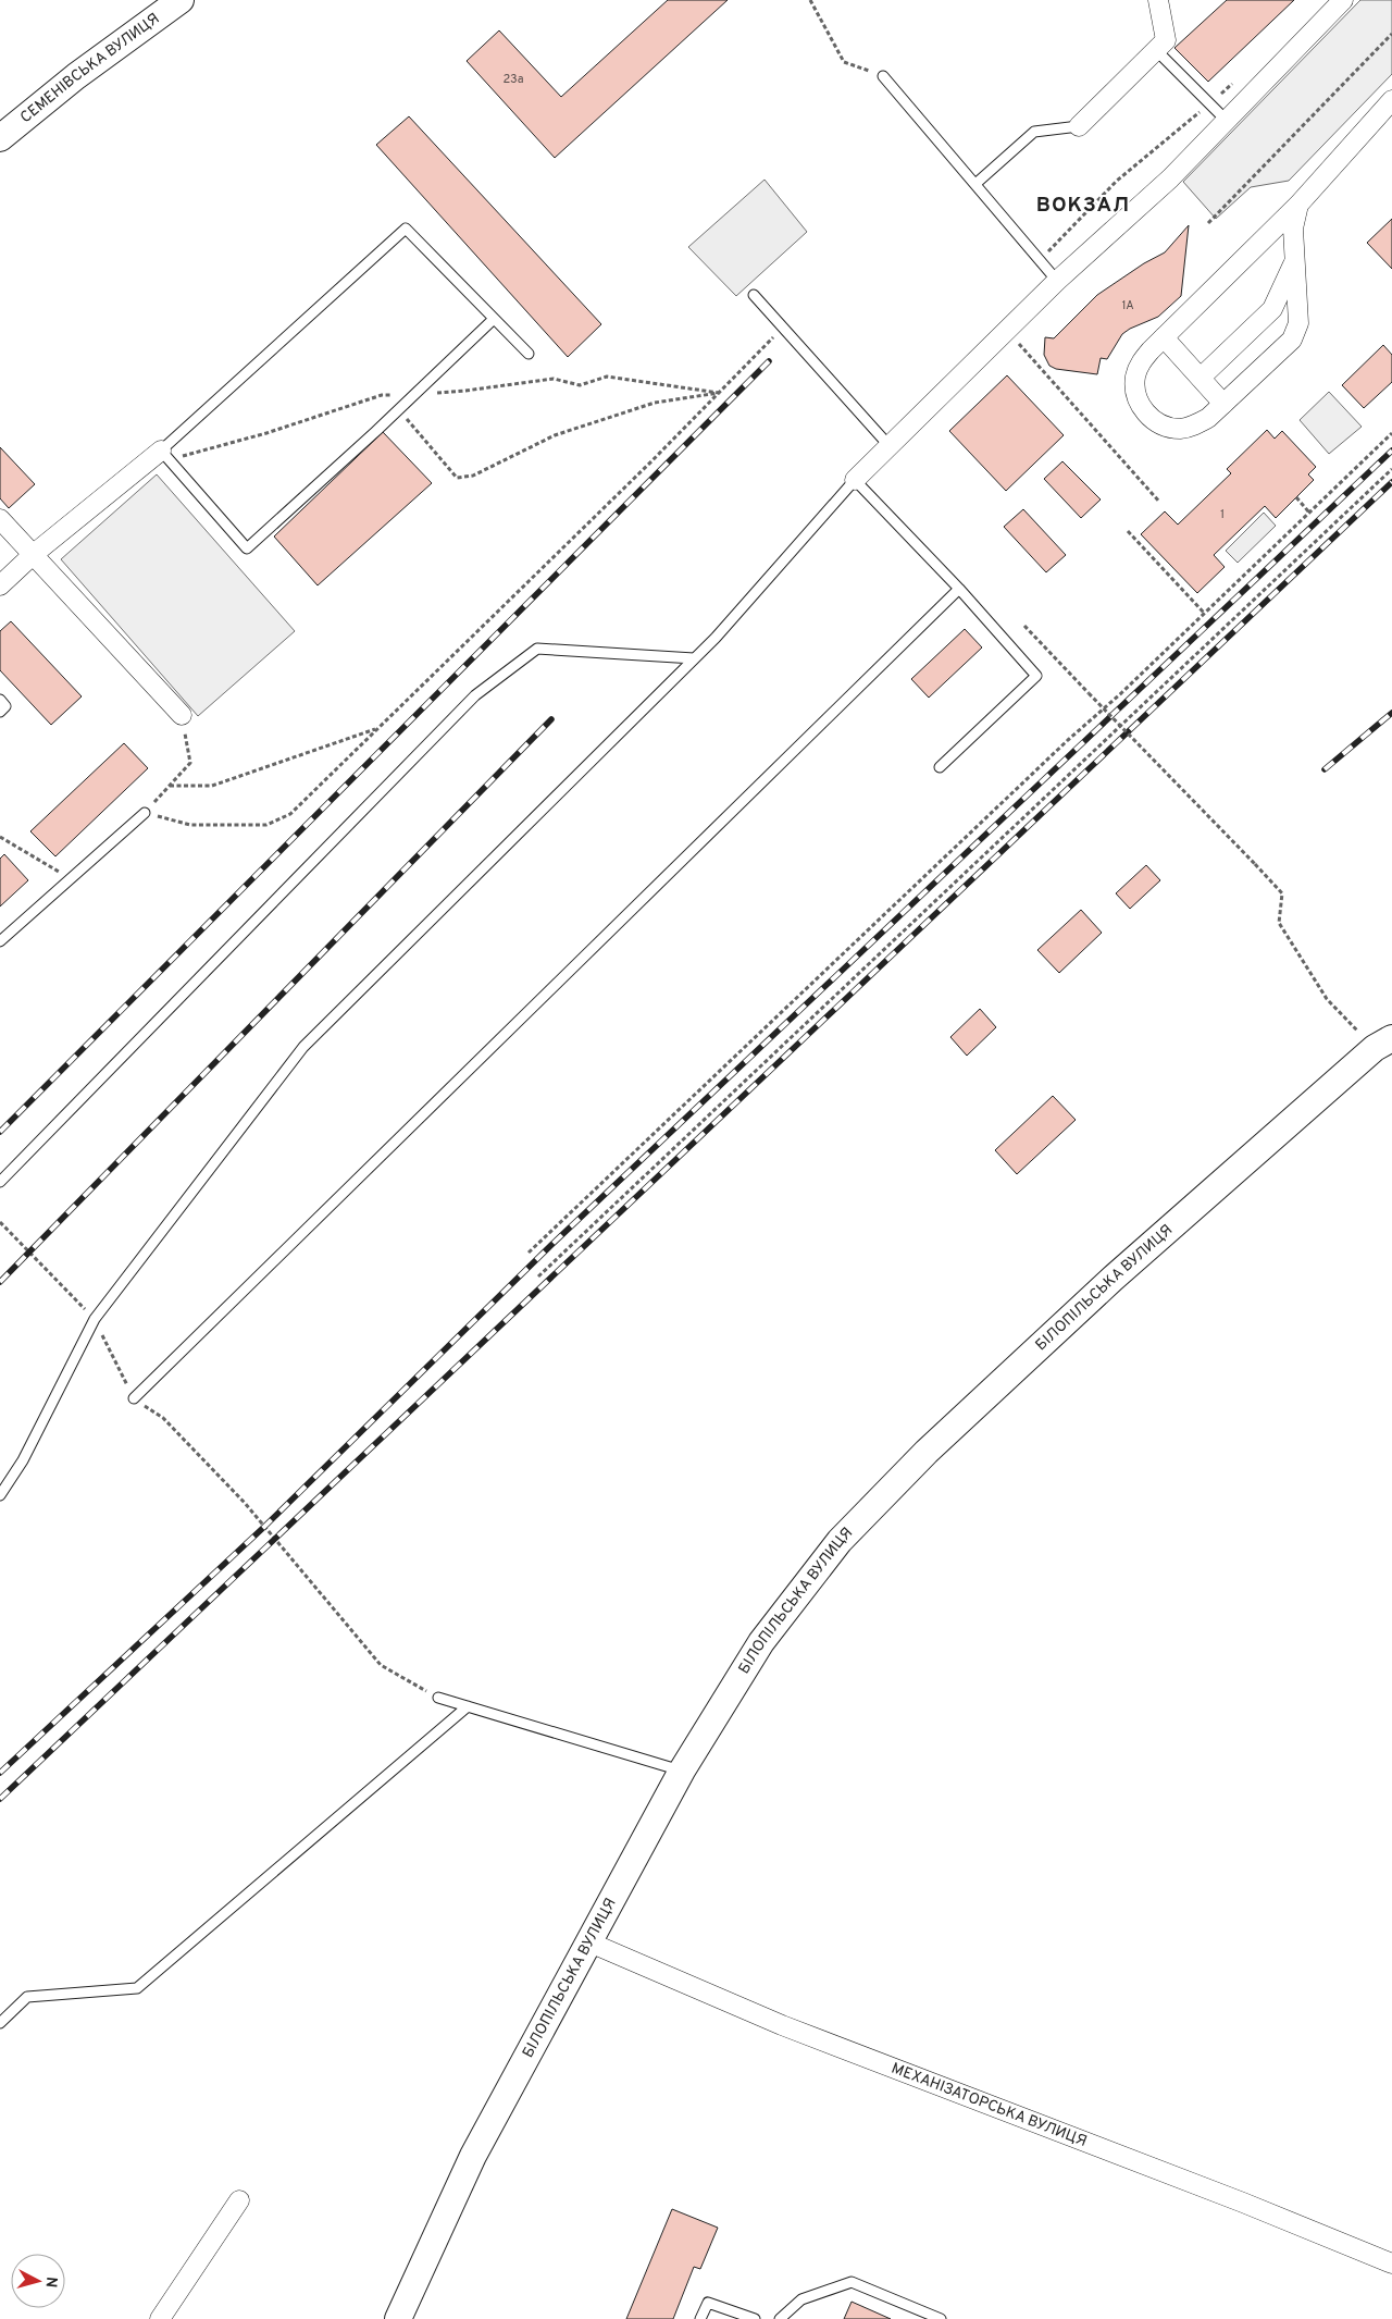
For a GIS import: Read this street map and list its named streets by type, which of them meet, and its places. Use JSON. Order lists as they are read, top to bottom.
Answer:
{
  "streets": {
    "main road": ["СЕМЕНІВСЬКА ВУЛИЦЯ", "БІЛОПІЛЬСЬКА ВУЛИЦЯ"],
    "street": ["МЕХАНІЗАТОРСЬКА ВУЛИЦЯ"]
  },
  "crossings": [
    ["БІЛОПІЛЬСЬКА ВУЛИЦЯ", "МЕХАНІЗАТОРСЬКА ВУЛИЦЯ"]
  ],
  "districts": ["ВОКЗАЛ"],
  "house_numbers": ["23а", "1А", "1"],
  "north": "right"
}
